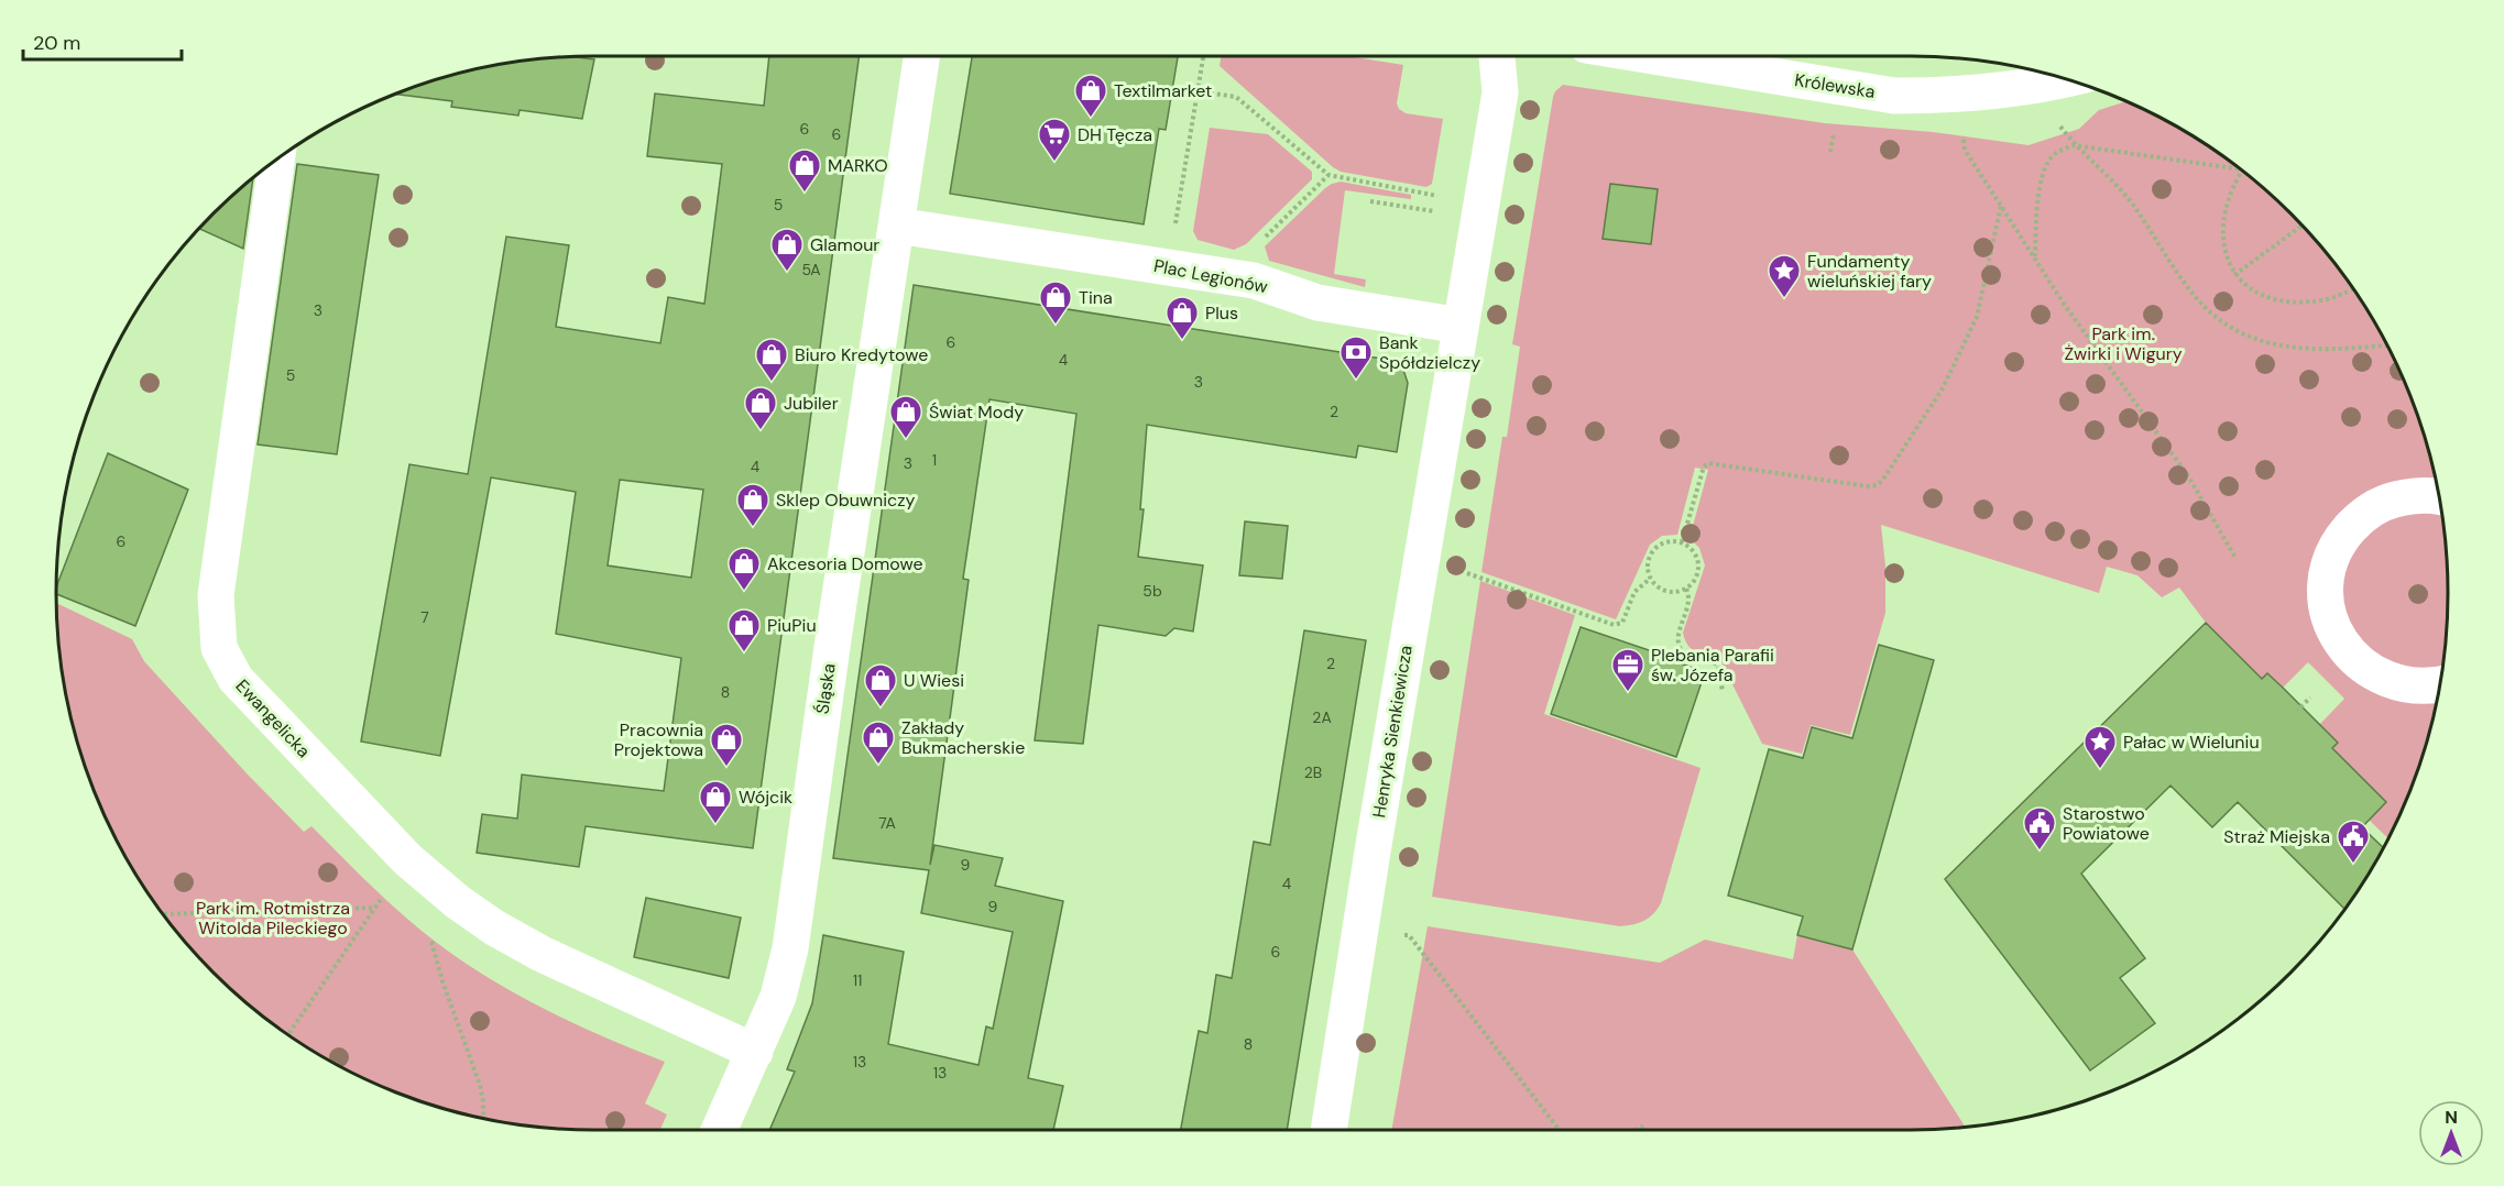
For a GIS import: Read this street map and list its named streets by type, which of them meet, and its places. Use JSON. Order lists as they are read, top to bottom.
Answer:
{
  "streets": {
    "street": [
      "Królewska",
      "Plac Legionów",
      "Śląska",
      "Ewangelicka",
      "Henryka Sienkiewicza"
    ]
  },
  "crossings": [
    ["Plac Legionów", "Śląska"],
    ["Plac Legionów", "Henryka Sienkiewicza"],
    ["Śląska", "Ewangelicka"]
  ],
  "parks": ["Park im. Żwirki i Wigury", "Park im. Rotmistrza Witolda Pileckiego"],
  "places": {
    "shop": [
      "Textilmarket",
      "MARKO",
      "Glamour",
      "Tina",
      "Plus",
      "Biuro Kredytowe",
      "Jubiler",
      "Świat Mody",
      "Sklep Obuwniczy",
      "Akcesoria Domowe",
      "PiuPiu",
      "U Wiesi",
      "Zakłady Bukmacherskie",
      "Pracownia Projektowa",
      "Wójcik"
    ],
    "supermarket": ["DH Tęcza"],
    "place": ["Fundamenty wieluńskiej fary", "Pałac w Wieluniu"],
    "bank": ["Bank Spółdzielczy"],
    "office": ["Plebania Parafii św. Józefa"],
    "public building": ["Starostwo Powiatowe", "Straż Miejska"]
  },
  "house_numbers": [
    "6",
    "6",
    "5",
    "5A",
    "3",
    "6",
    "4",
    "5",
    "3",
    "2",
    "1",
    "3",
    "4",
    "6",
    "5b",
    "7",
    "2",
    "8",
    "2A",
    "2B",
    "7A",
    "9",
    "4",
    "9",
    "6",
    "11",
    "8",
    "13",
    "13"
  ],
  "scale_bar": "20 m",
  "north": "top"
}
